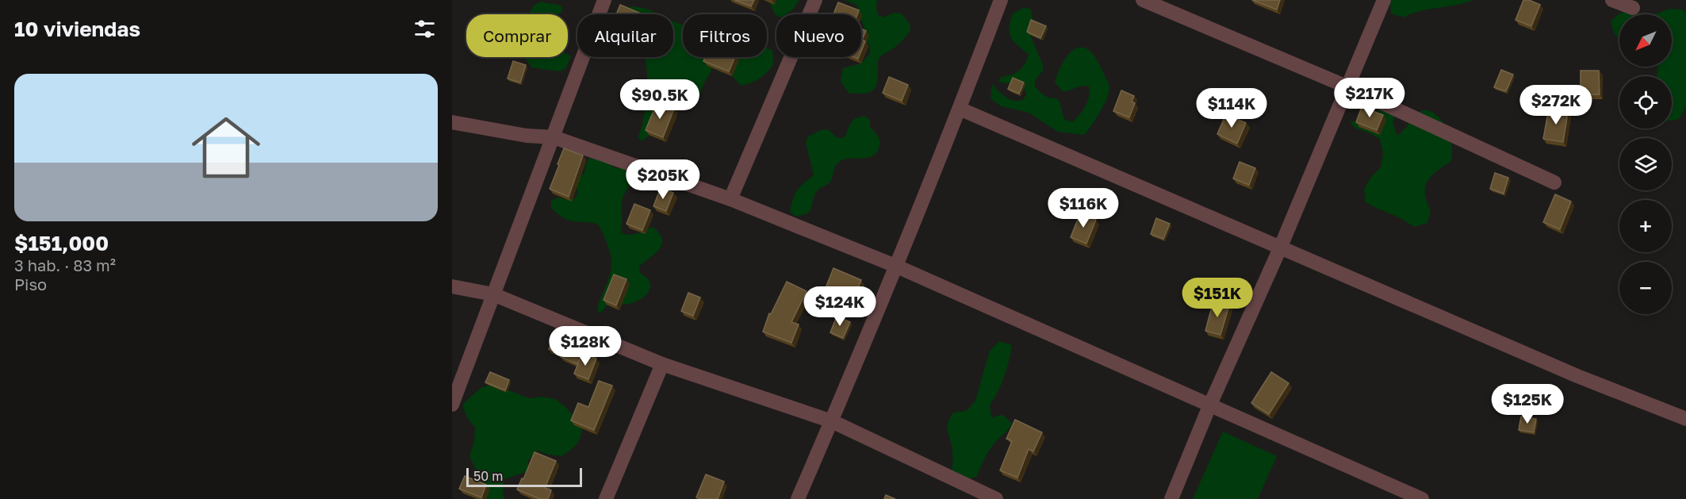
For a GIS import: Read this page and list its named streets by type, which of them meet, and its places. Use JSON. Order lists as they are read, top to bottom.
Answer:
{
  "scale_bar": "50 m",
  "north": "bottom left",
  "page": {
    "heading": "10 viviendas",
    "map_buttons": ["+", "−"],
    "chip": [
      "Comprar",
      "Alquilar",
      "Filtros",
      "Nuevo"
    ],
    "list": [
      {
        "name": "$151,000",
        "note": "3 hab. · 83 m² · Piso"
      }
    ],
    "price": [
      "$217K",
      "$90.5K",
      "$272K",
      "$114K",
      "$205K",
      "$116K",
      "$151K",
      "$124K",
      "$128K",
      "$125K"
    ],
    "scale": "50 m"
  }
}
